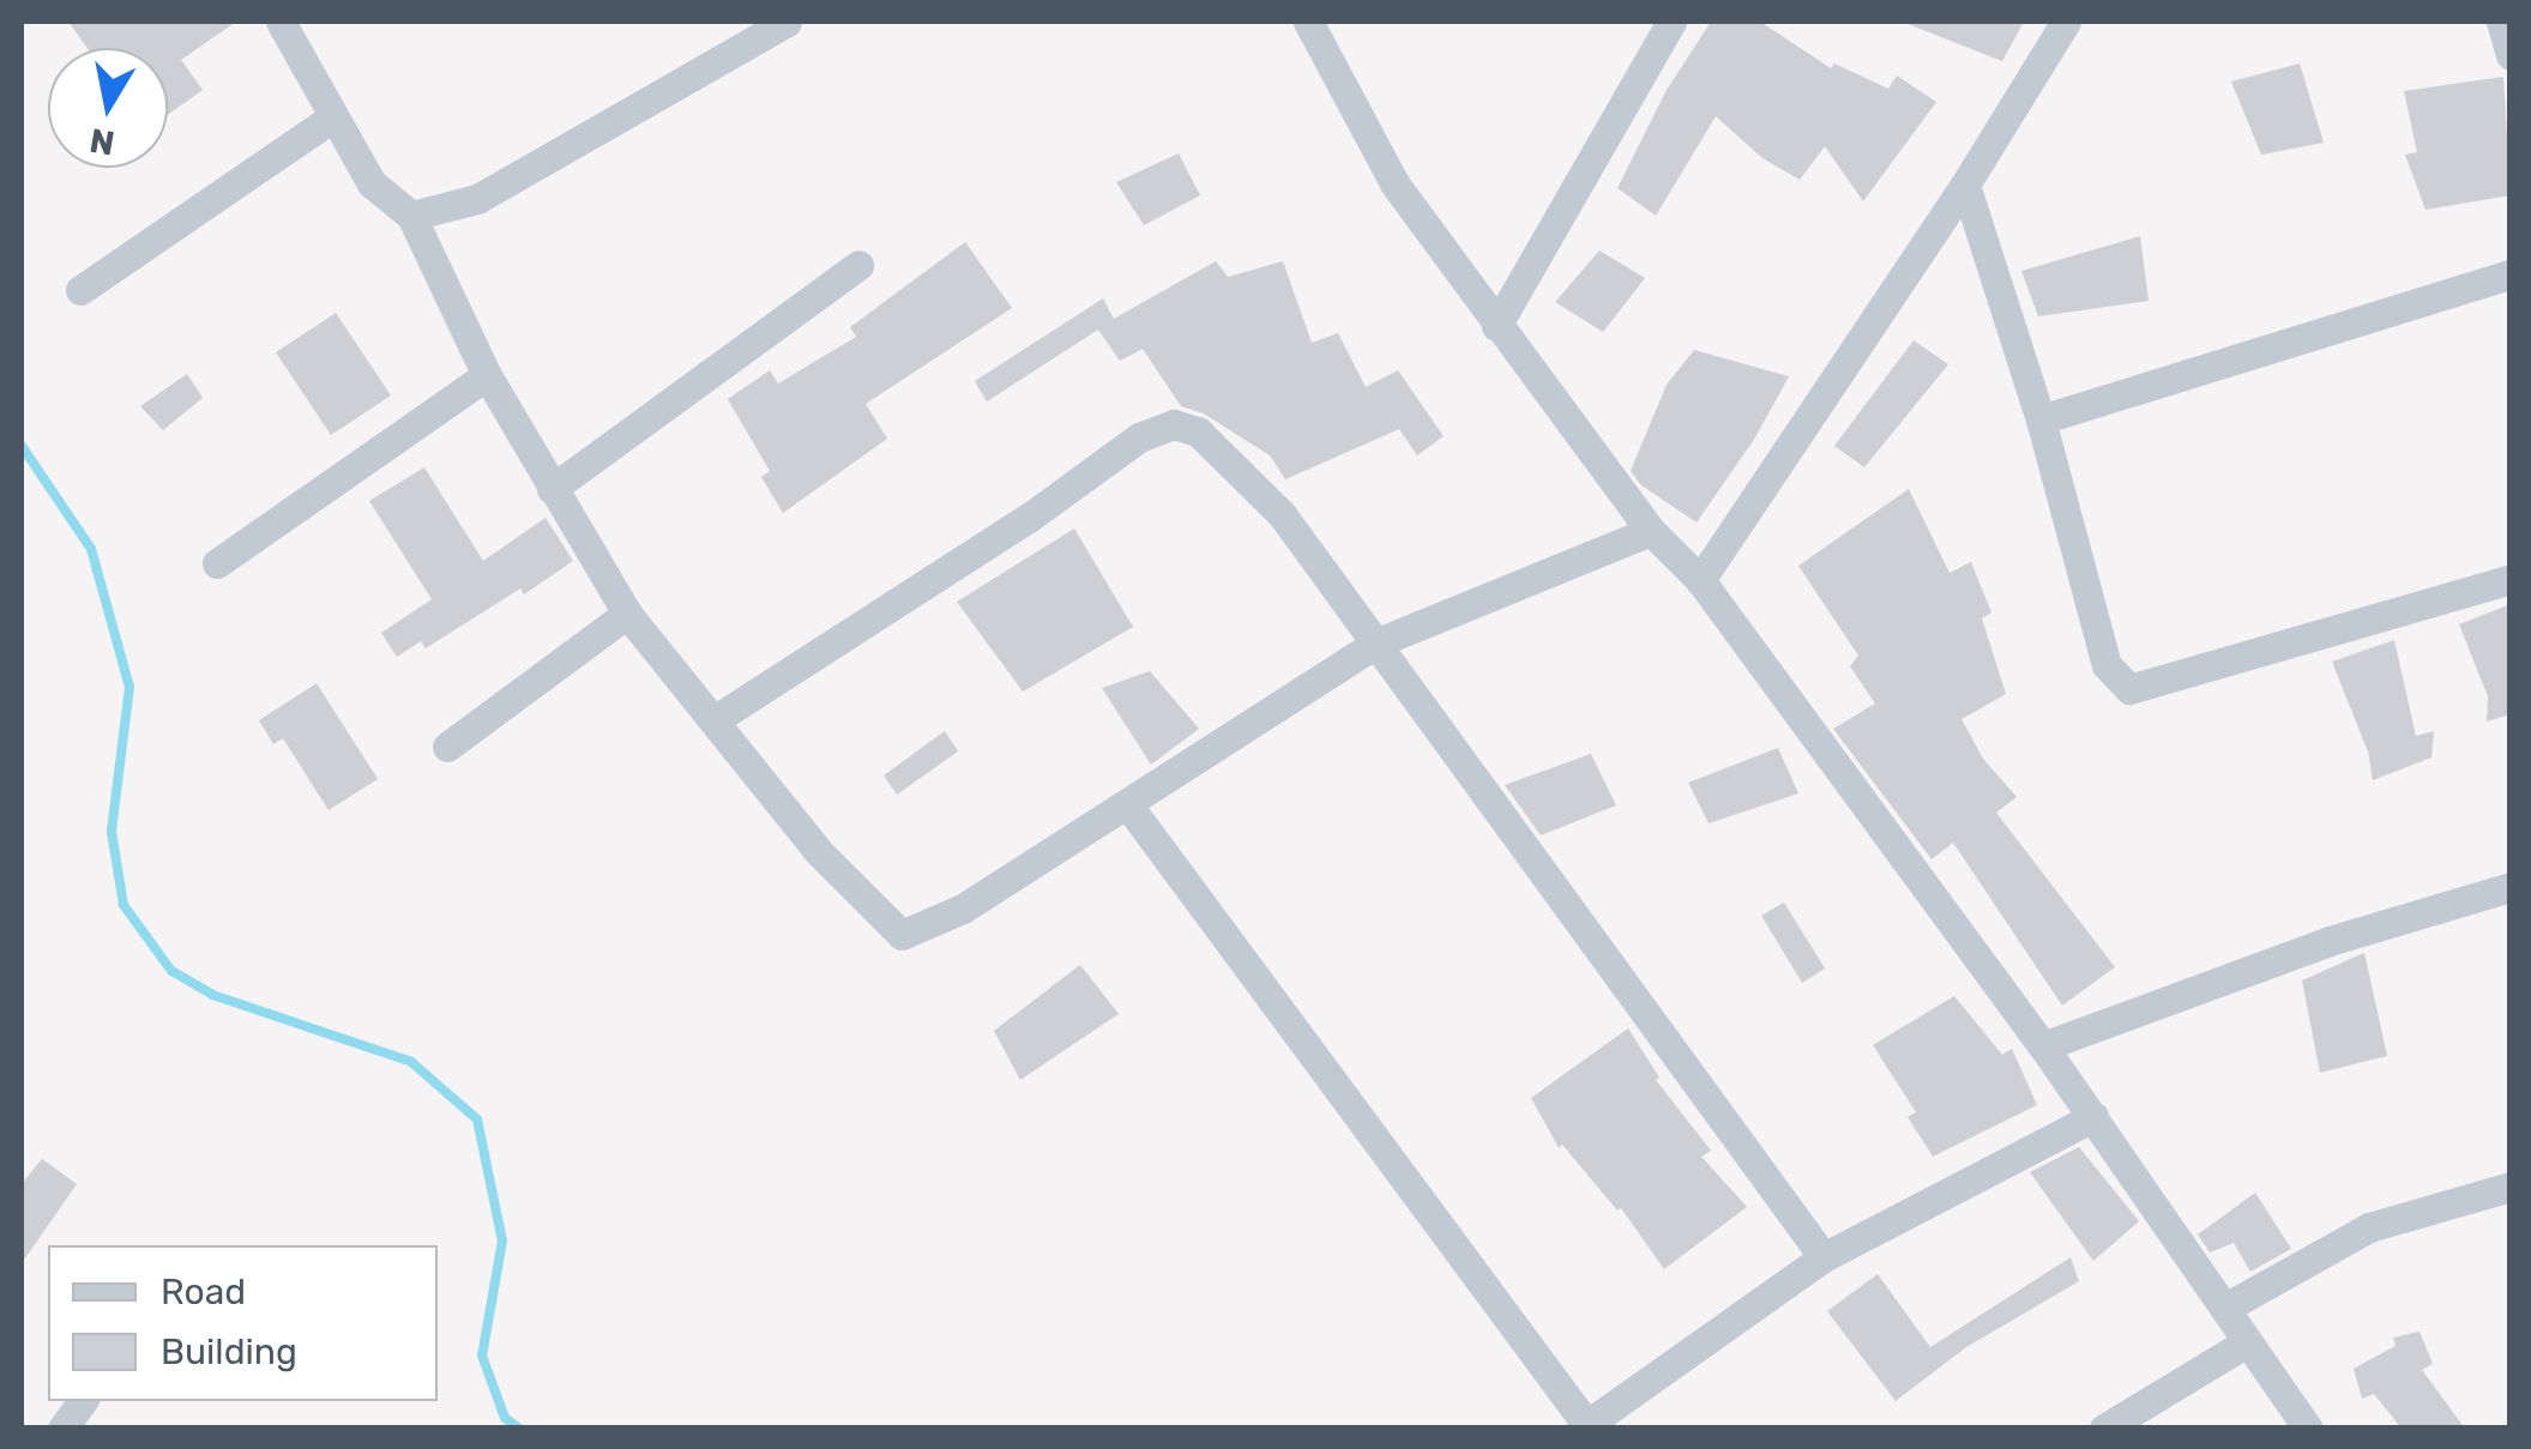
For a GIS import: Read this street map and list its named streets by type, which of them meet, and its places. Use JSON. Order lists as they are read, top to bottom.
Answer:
{
  "legend": ["Road", "Building"],
  "north": "bottom"
}
